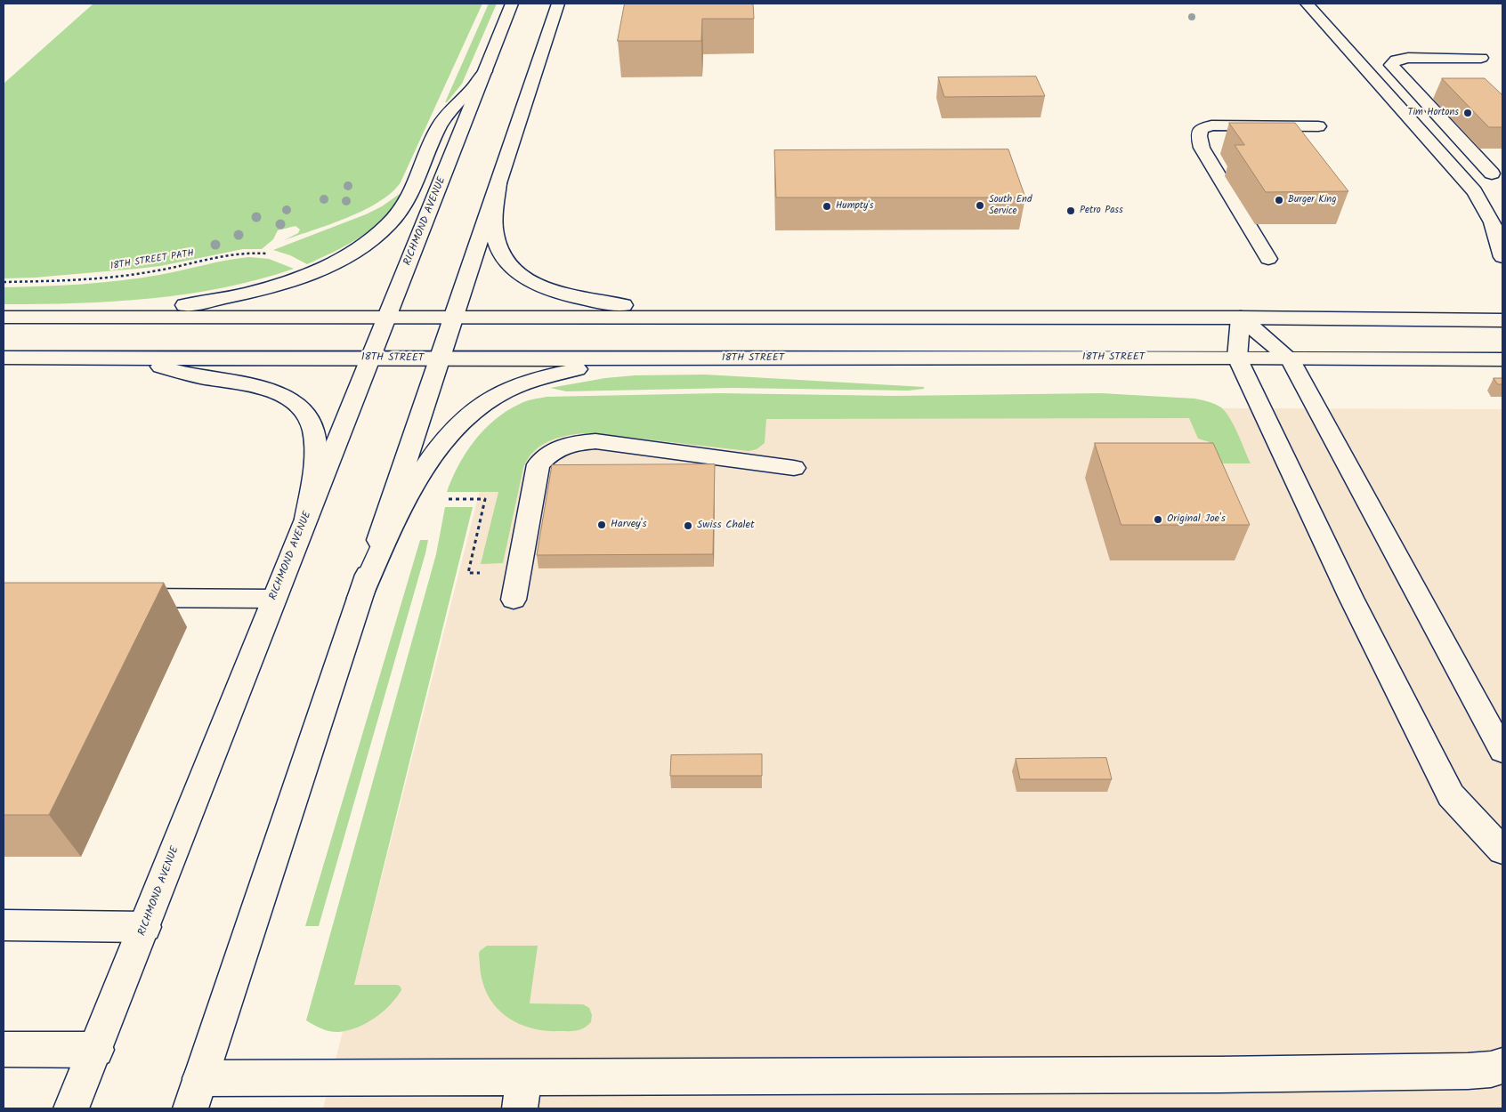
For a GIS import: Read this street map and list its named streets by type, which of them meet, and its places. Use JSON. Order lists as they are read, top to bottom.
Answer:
{
  "streets": {
    "main road": ["RICHMOND AVENUE", "18TH STREET"],
    "path": ["18TH STREET PATH"]
  },
  "crossings": [
    ["RICHMOND AVENUE", "18TH STREET"]
  ],
  "places": [
    "Tim Hortons",
    "Burger King",
    "South End Service",
    "Humpty's",
    "Petro Pass",
    "Original Joe's",
    "Harvey's",
    "Swiss Chalet"
  ]
}
